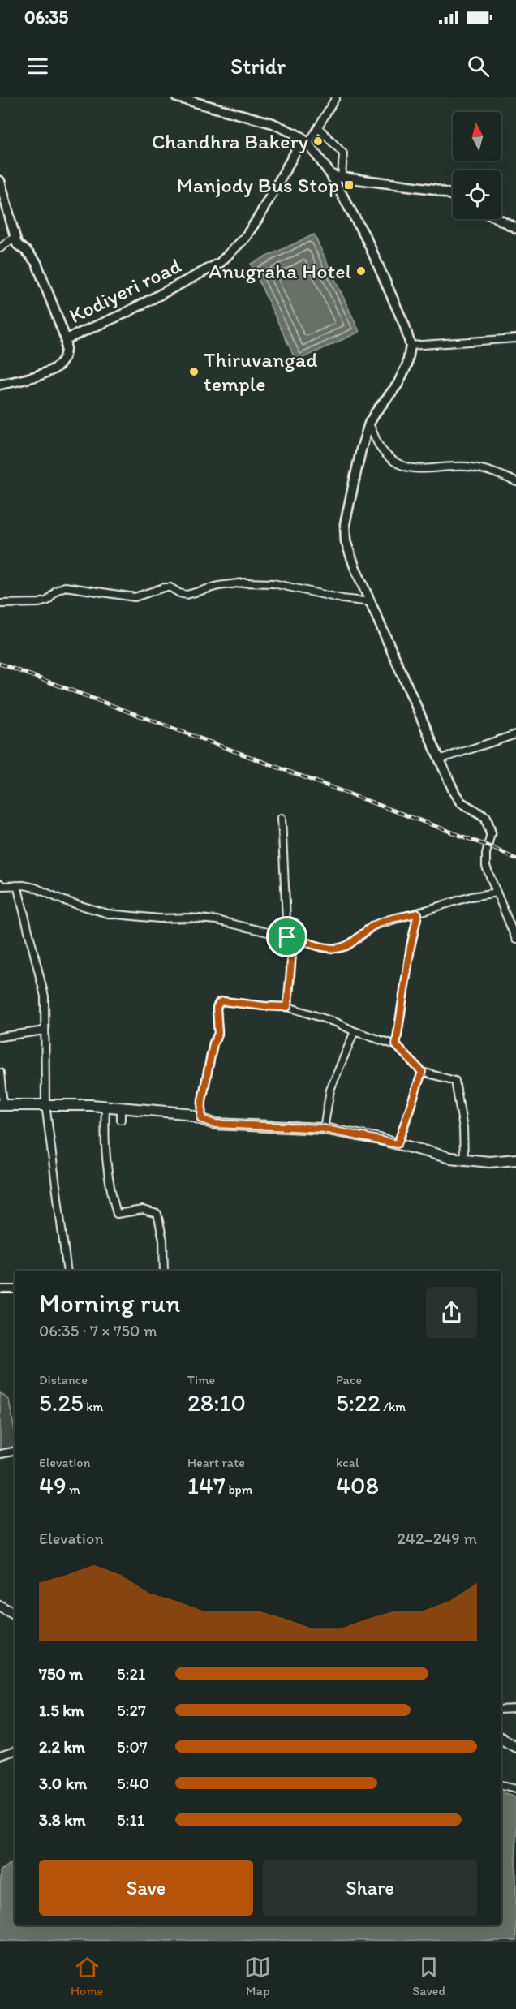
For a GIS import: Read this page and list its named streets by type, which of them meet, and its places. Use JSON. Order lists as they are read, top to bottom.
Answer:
{
  "streets": {
    "street": ["Kodiyeri road"]
  },
  "places": {
    "other": ["Chandhra Bakery", "Anugraha Hotel", "Thiruvangad temple"],
    "transit": ["Manjody Bus Stop"]
  },
  "north": "top",
  "page": {
    "status": "06:35",
    "header": "Stridr",
    "heading": ["Morning run", "06:35 · 7 × 750 m"],
    "stats": [
      ["Distance", "5.25 km"],
      ["Time", "28:10"],
      ["Pace", "5:22 /km"],
      ["Elevation", "49 m"],
      ["Heart rate", "147 bpm"],
      ["kcal", "408"]
    ],
    "chart": ["Elevation", "242–249 m"],
    "list": [
      {
        "name": "750 m",
        "note": "5:21"
      },
      {
        "name": "1.5 km",
        "note": "5:27"
      },
      {
        "name": "2.2 km",
        "note": "5:07"
      },
      {
        "name": "3.0 km",
        "note": "5:40"
      },
      {
        "name": "3.8 km",
        "note": "5:11"
      }
    ],
    "buttons": ["Save", "Share"],
    "tabs": ["Home", "Map", "Saved"]
  }
}
